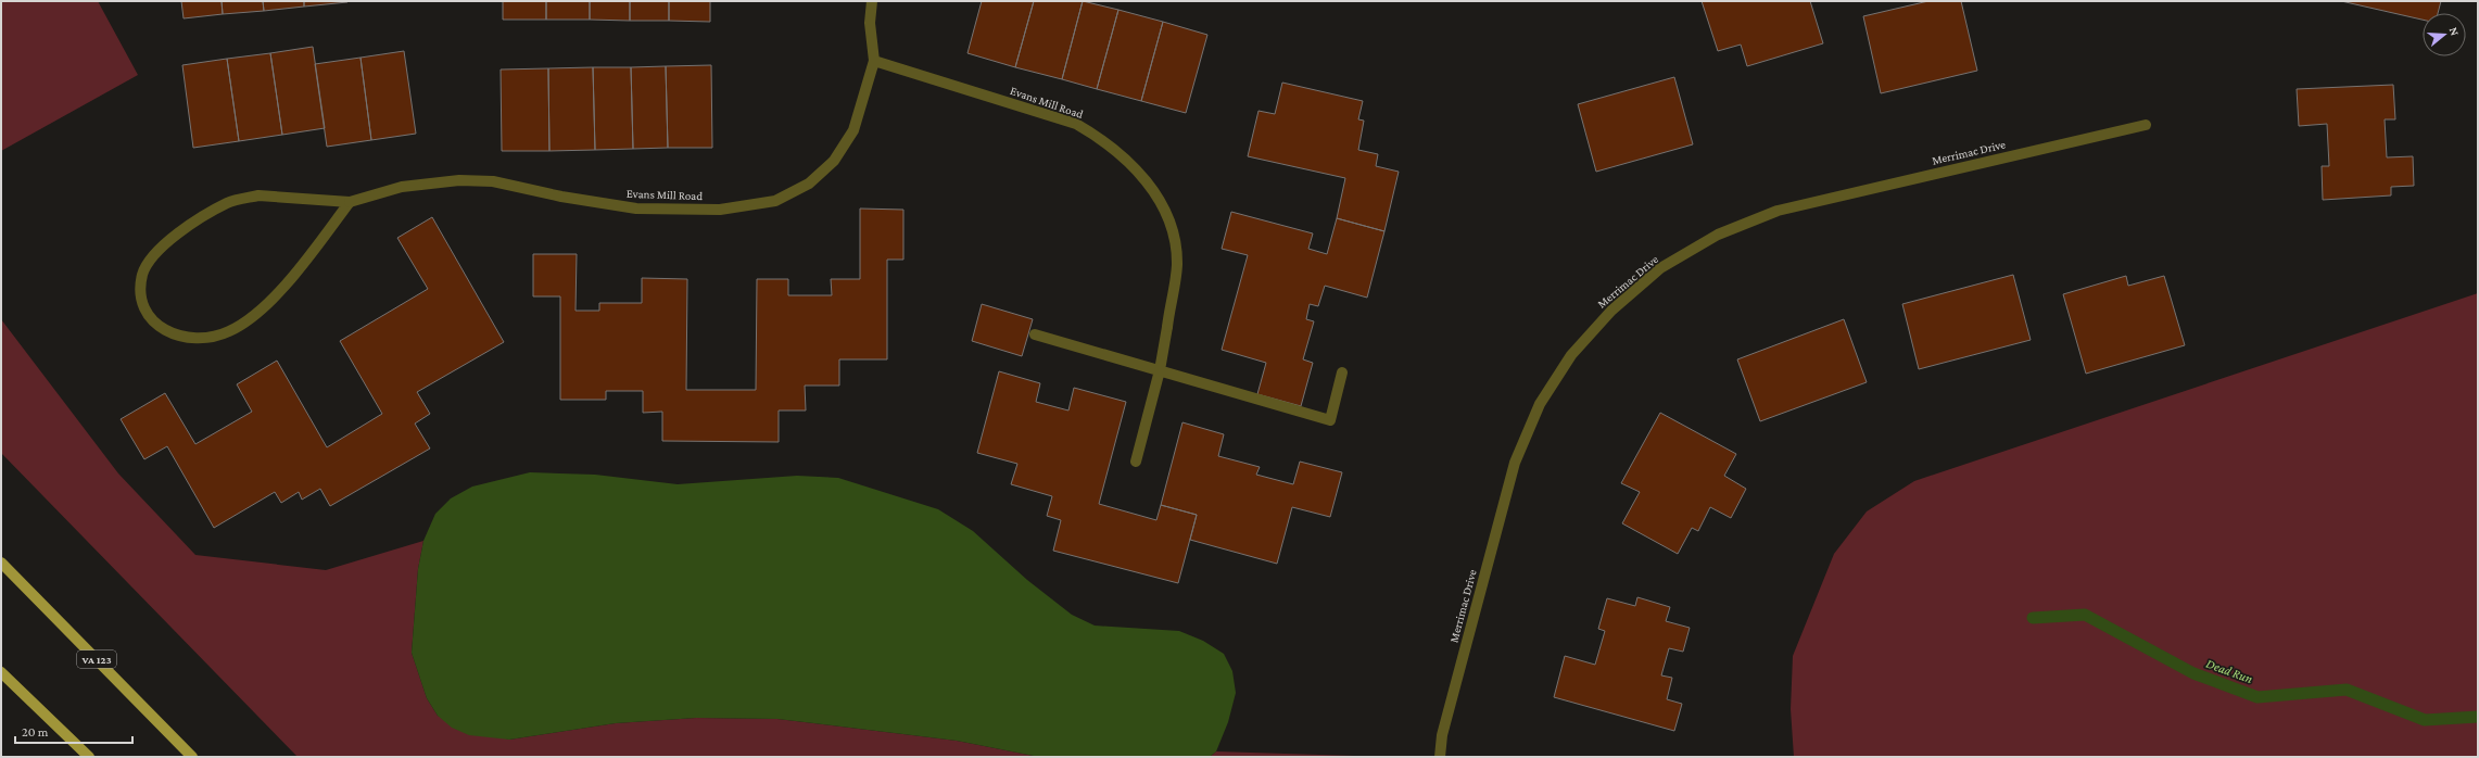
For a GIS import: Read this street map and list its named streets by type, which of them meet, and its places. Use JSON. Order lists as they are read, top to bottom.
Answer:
{
  "streets": {
    "main road": ["VA 123"],
    "street": ["Evans Mill Road", "Merrimac Drive"]
  },
  "water": ["Dead Run"],
  "scale_bar": "20 m",
  "north": "right"
}
